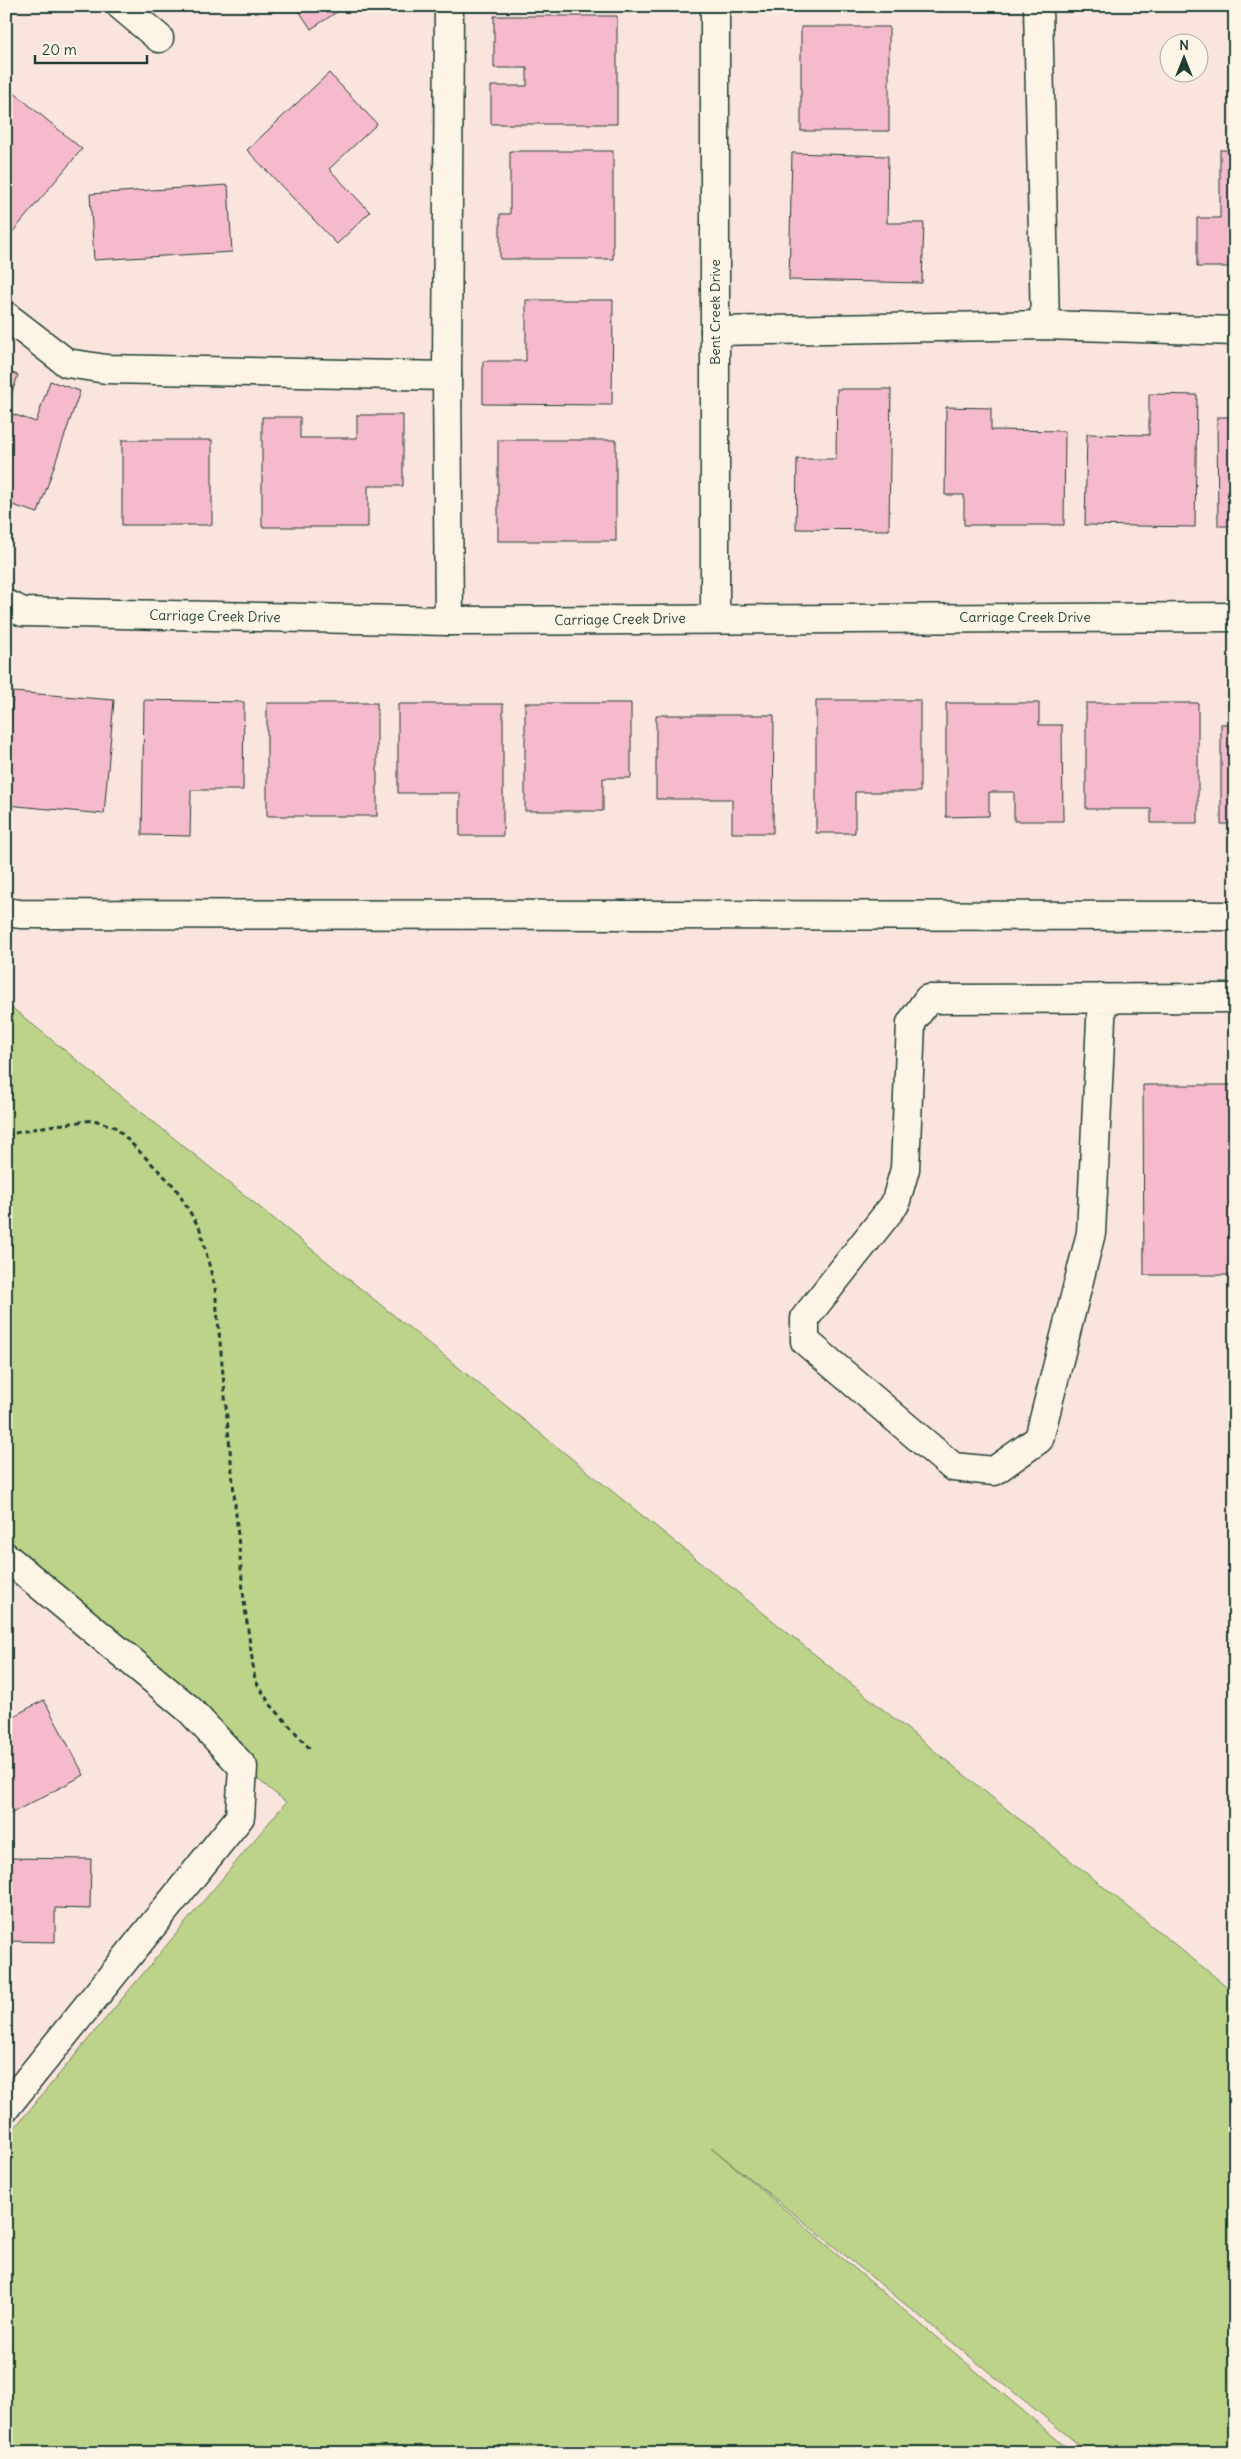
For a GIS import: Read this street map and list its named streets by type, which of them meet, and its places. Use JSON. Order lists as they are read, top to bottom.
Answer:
{
  "streets": {
    "street": ["Bent Creek Drive", "Carriage Creek Drive"]
  },
  "crossings": [
    ["Bent Creek Drive", "Carriage Creek Drive"]
  ],
  "scale_bar": "20 m",
  "north": "top"
}
